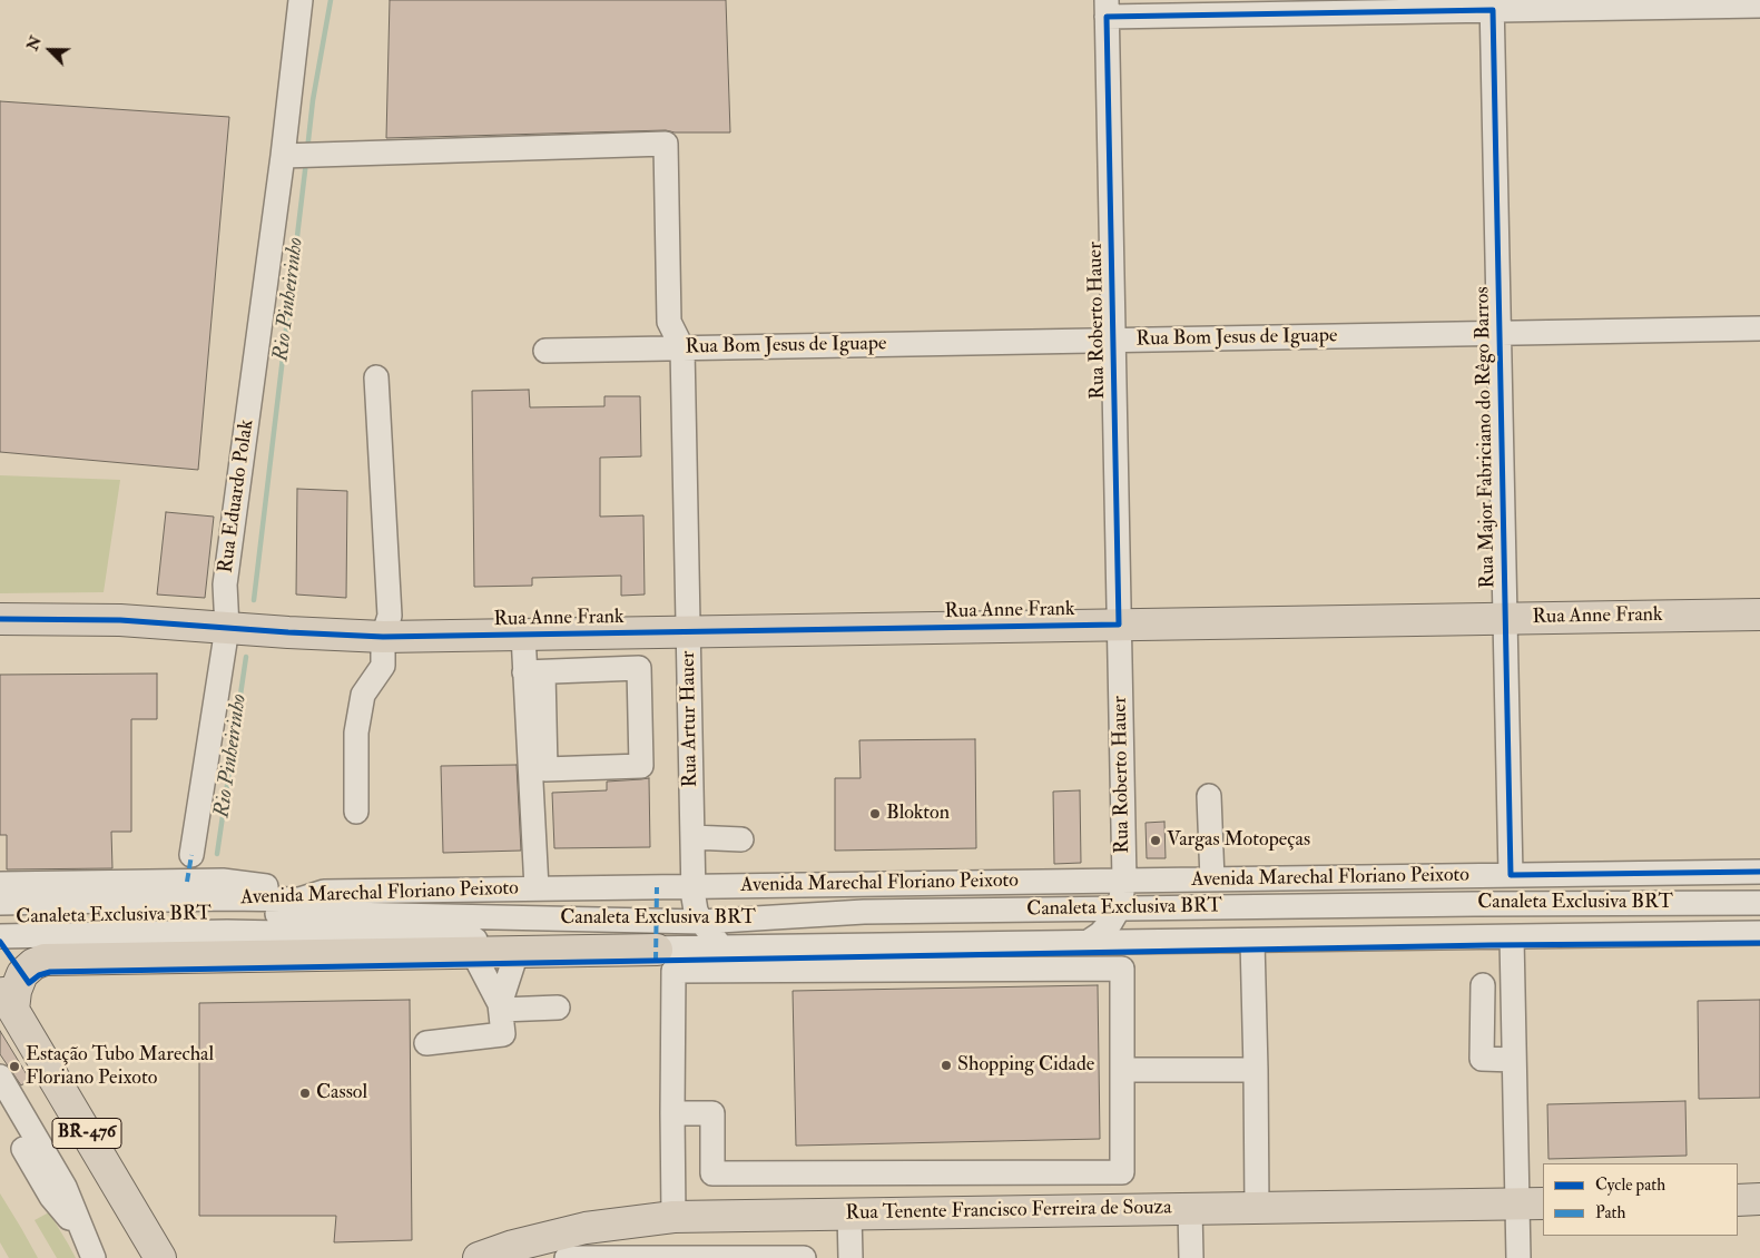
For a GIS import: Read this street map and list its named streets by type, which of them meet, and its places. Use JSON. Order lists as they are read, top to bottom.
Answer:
{
  "streets": {
    "main road": ["Rua Anne Frank", "BR-476", "Rua Tenente Francisco Ferreira de Souza"],
    "street": [
      "Rua Roberto Hauer",
      "Rua Bom Jesus de Iguape",
      "Rua Major Fabriciano do Rêgo Barros",
      "Rua Eduardo Polak",
      "Rua Artur Hauer",
      "Avenida Marechal Floriano Peixoto",
      "Canaleta Exclusiva BRT"
    ]
  },
  "crossings": [
    ["Rua Roberto Hauer", "Rua Bom Jesus de Iguape"],
    ["Rua Roberto Hauer", "Rua Anne Frank"],
    ["Rua Roberto Hauer", "Avenida Marechal Floriano Peixoto"],
    ["Rua Roberto Hauer", "Canaleta Exclusiva BRT"],
    ["Rua Bom Jesus de Iguape", "Rua Major Fabriciano do Rêgo Barros"],
    ["Rua Bom Jesus de Iguape", "Rua Artur Hauer"],
    ["Rua Major Fabriciano do Rêgo Barros", "Rua Anne Frank"],
    ["Rua Major Fabriciano do Rêgo Barros", "Avenida Marechal Floriano Peixoto"],
    ["Rua Eduardo Polak", "Rua Anne Frank"],
    ["Rua Anne Frank", "Rua Artur Hauer"],
    ["Rua Artur Hauer", "Avenida Marechal Floriano Peixoto"],
    ["Rua Artur Hauer", "Canaleta Exclusiva BRT"],
    ["Avenida Marechal Floriano Peixoto", "Canaleta Exclusiva BRT"]
  ],
  "water": ["Rio Pinheirinho"],
  "places": [
    "Blokton",
    "Vargas Motopeças",
    "Shopping Cidade",
    "Estação Tubo Marechal Floriano Peixoto",
    "Cassol"
  ],
  "legend": ["Cycle path", "Path"],
  "north": "top left"
}
